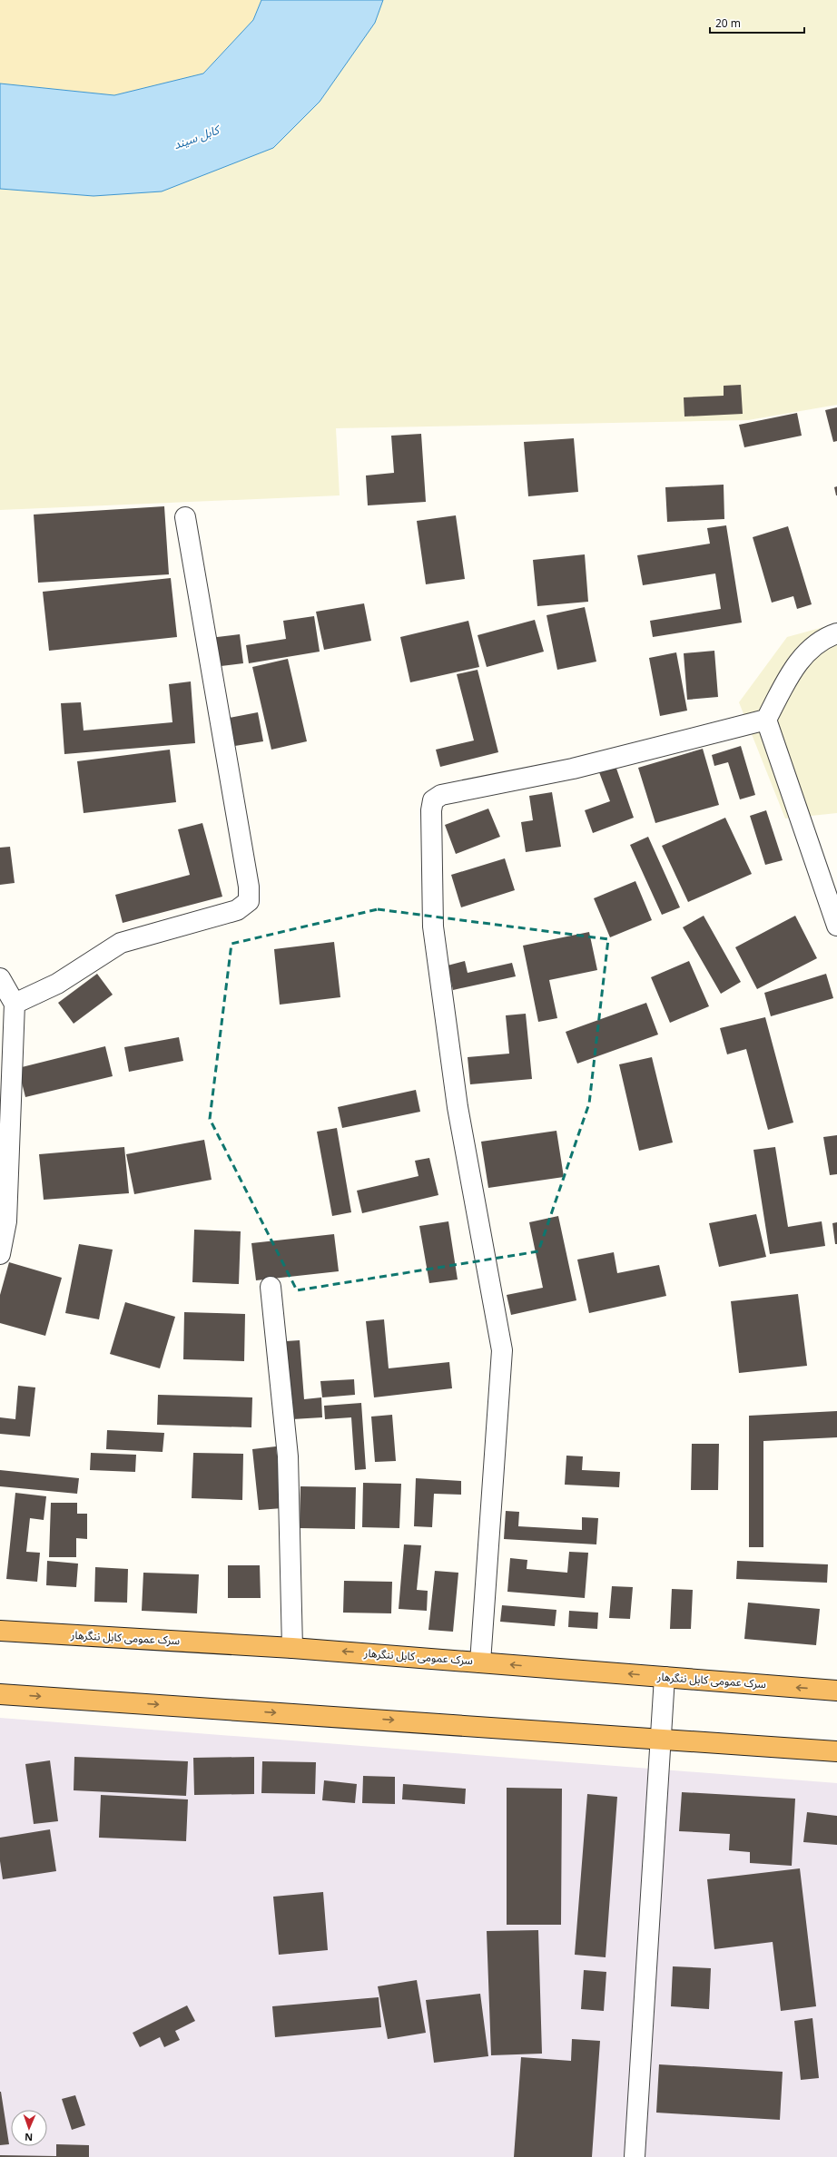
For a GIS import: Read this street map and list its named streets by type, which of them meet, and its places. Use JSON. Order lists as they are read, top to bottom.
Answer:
{
  "streets": {
    "highway": ["سرک عمومی کابل ننگرهار"]
  },
  "water": ["کابل سيند"],
  "scale_bar": "20 m",
  "north": "bottom"
}
